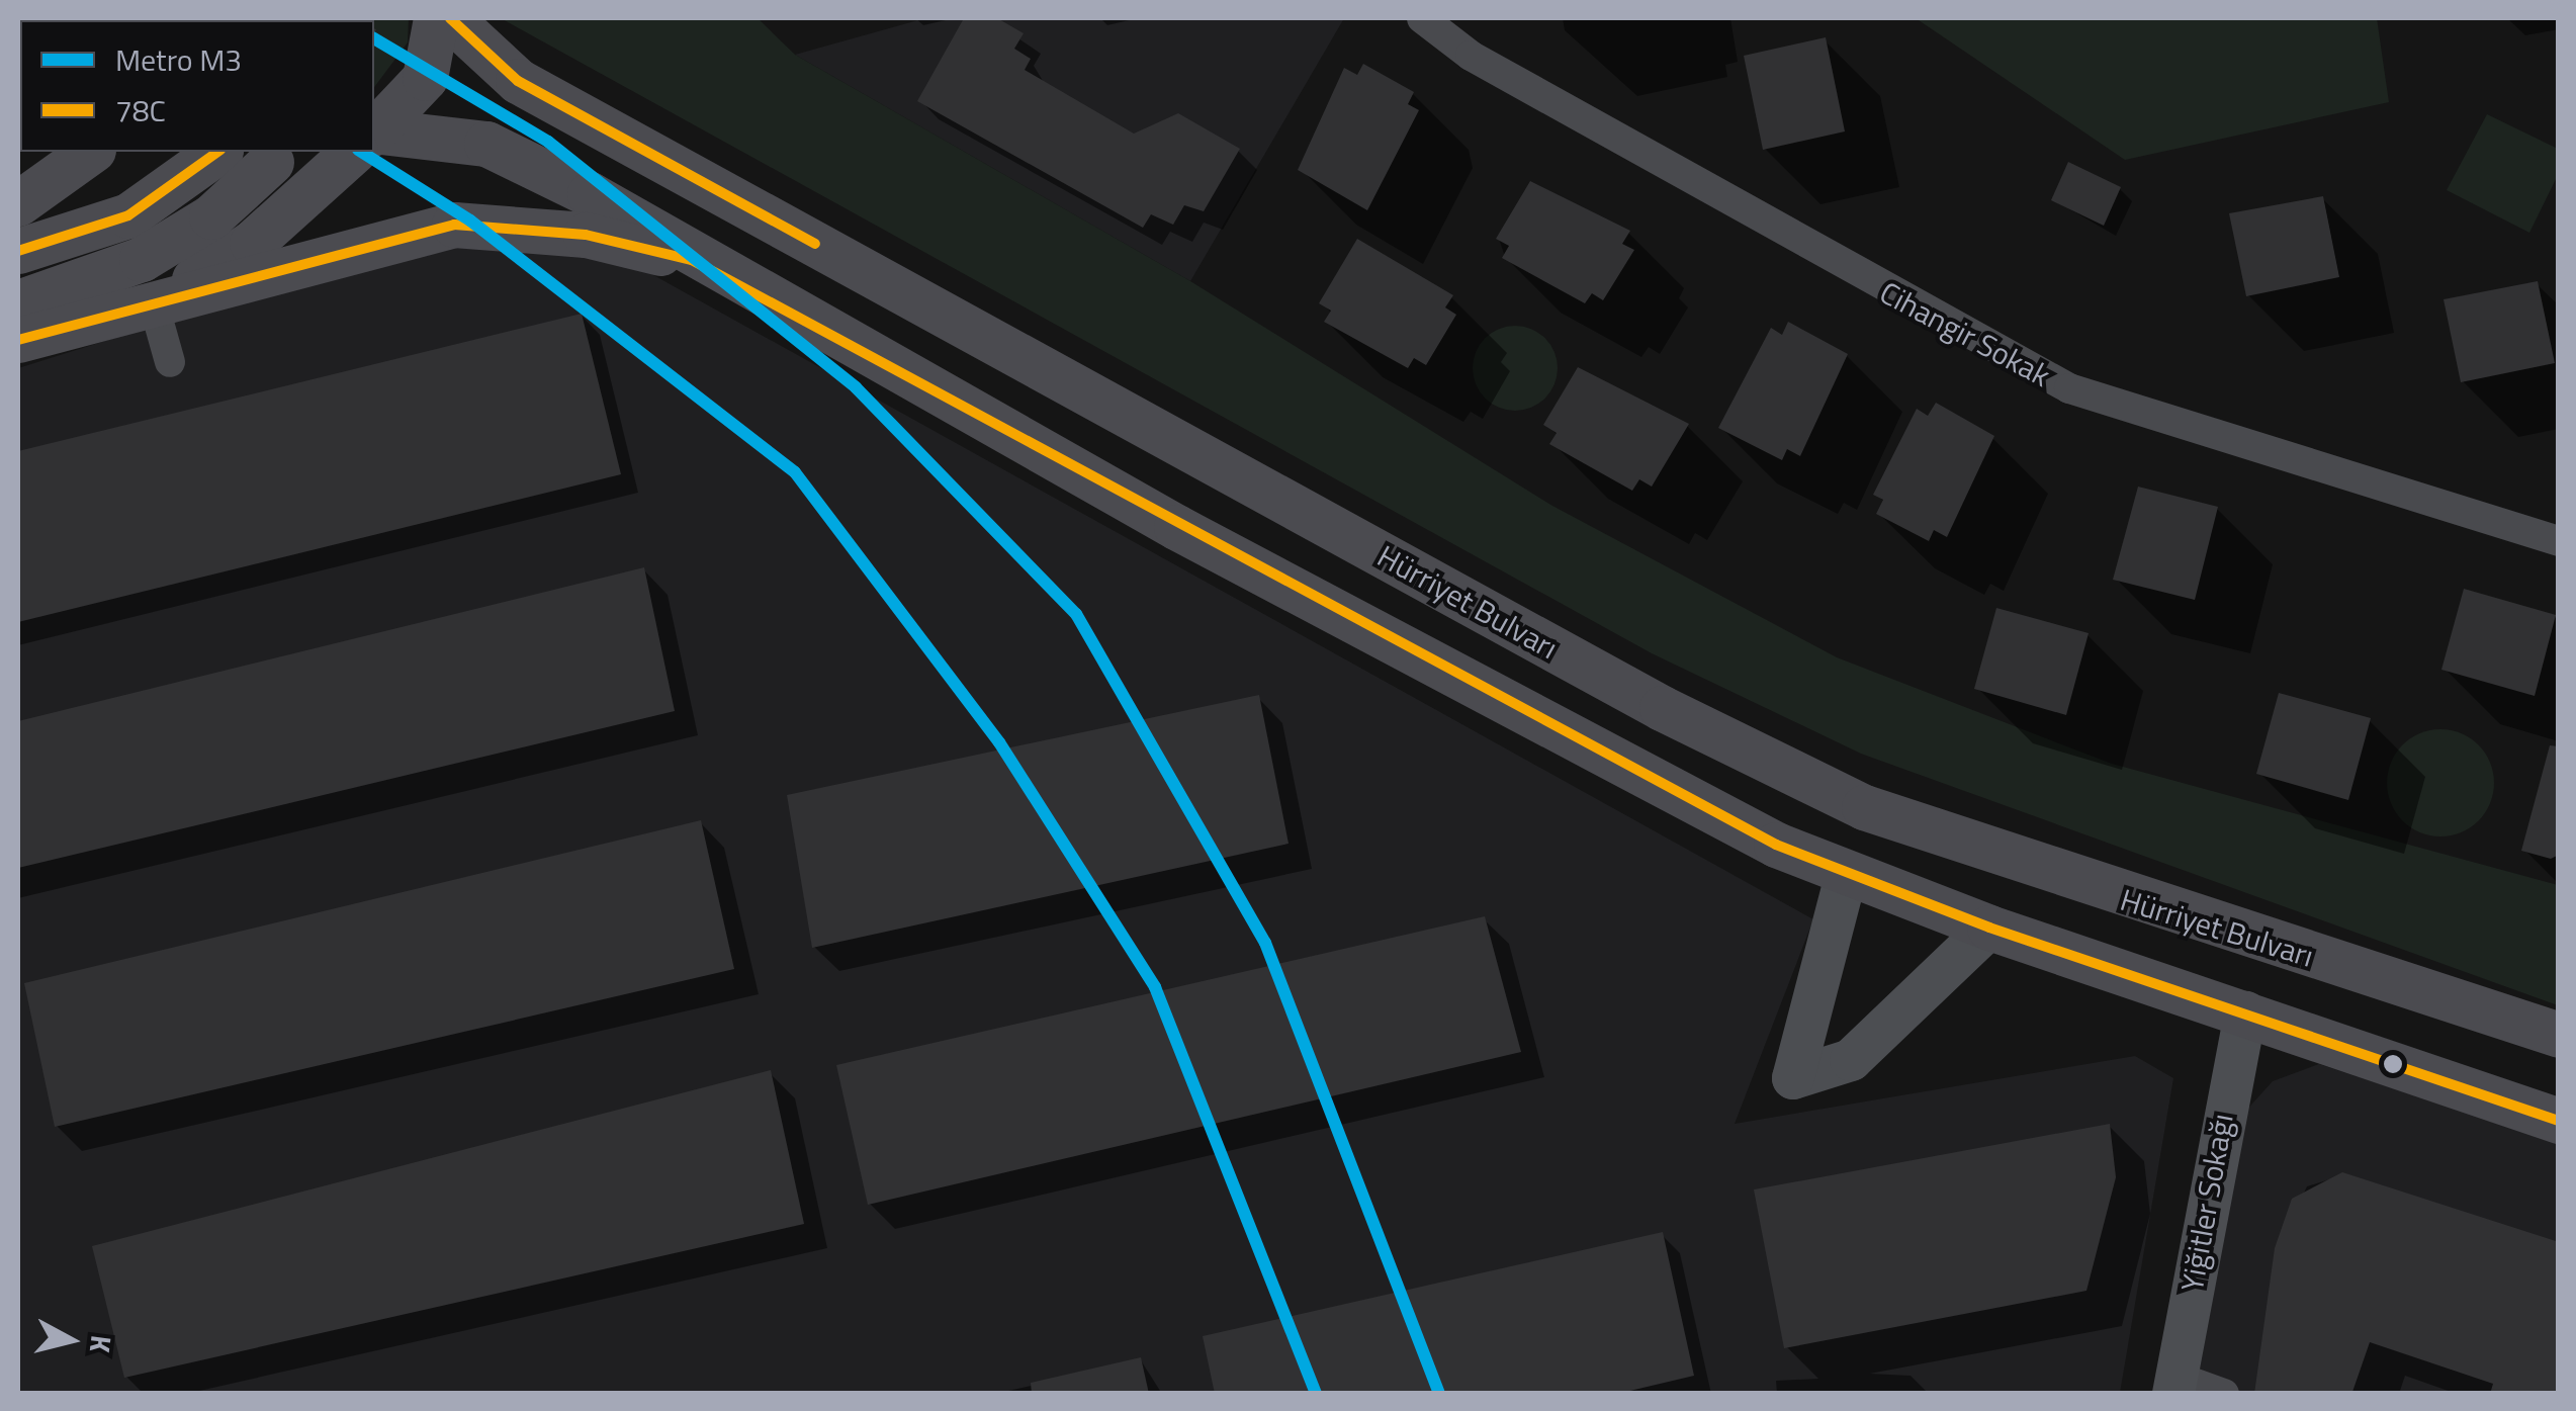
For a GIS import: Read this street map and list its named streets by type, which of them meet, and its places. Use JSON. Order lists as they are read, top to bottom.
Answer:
{
  "streets": {
    "main road": ["Hürriyet Bulvarı"],
    "street": ["Cihangir Sokak", "Yiğitler Sokağı"]
  },
  "lines": ["transit line 78C", "metro line M3"],
  "legend": ["Metro M3", "78C"],
  "north": "right"
}
